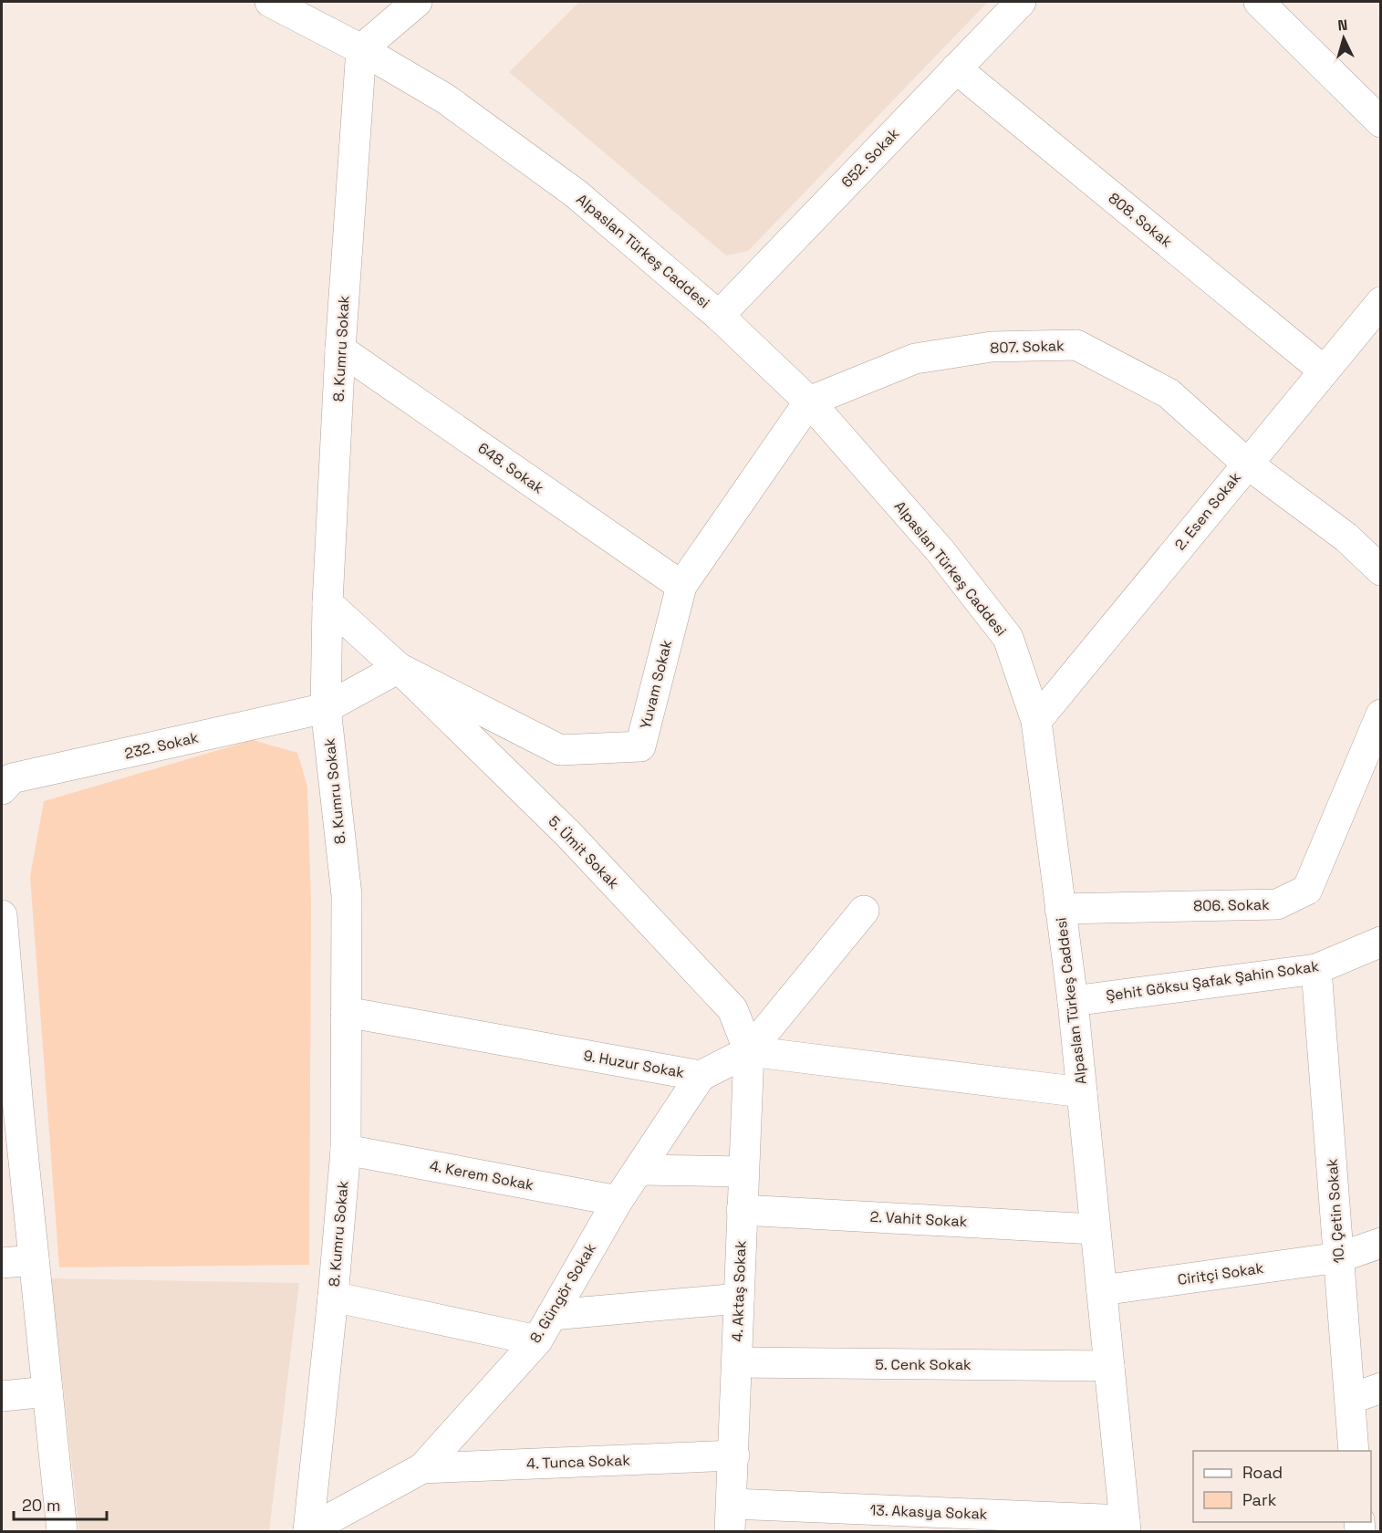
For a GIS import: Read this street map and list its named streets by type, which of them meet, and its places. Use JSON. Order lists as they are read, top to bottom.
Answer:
{
  "streets": {
    "street": [
      "652. Sokak",
      "808. Sokak",
      "Alpaslan Türkeş Caddesi",
      "807. Sokak",
      "8. Kumru Sokak",
      "648. Sokak",
      "2. Esen Sokak",
      "Yuvam Sokak",
      "232. Sokak",
      "5. Ümit Sokak",
      "806. Sokak",
      "Şehit Göksu Şafak Şahin Sokak",
      "9. Huzur Sokak",
      "4. Kerem Sokak",
      "10. Çetin Sokak",
      "2. Vahit Sokak",
      "Ciritçi Sokak",
      "4. Aktaş Sokak",
      "8. Güngör Sokak",
      "5. Cenk Sokak",
      "4. Tunca Sokak",
      "13. Akasya Sokak"
    ]
  },
  "crossings": [
    ["652. Sokak", "808. Sokak"],
    ["652. Sokak", "Alpaslan Türkeş Caddesi"],
    ["808. Sokak", "2. Esen Sokak"],
    ["Alpaslan Türkeş Caddesi", "807. Sokak"],
    ["Alpaslan Türkeş Caddesi", "8. Kumru Sokak"],
    ["Alpaslan Türkeş Caddesi", "2. Esen Sokak"],
    ["Alpaslan Türkeş Caddesi", "Yuvam Sokak"],
    ["Alpaslan Türkeş Caddesi", "806. Sokak"],
    ["Alpaslan Türkeş Caddesi", "Şehit Göksu Şafak Şahin Sokak"],
    ["Alpaslan Türkeş Caddesi", "2. Vahit Sokak"],
    ["Alpaslan Türkeş Caddesi", "Ciritçi Sokak"],
    ["Alpaslan Türkeş Caddesi", "5. Cenk Sokak"],
    ["Alpaslan Türkeş Caddesi", "13. Akasya Sokak"],
    ["807. Sokak", "2. Esen Sokak"],
    ["807. Sokak", "Yuvam Sokak"],
    ["8. Kumru Sokak", "648. Sokak"],
    ["8. Kumru Sokak", "232. Sokak"],
    ["8. Kumru Sokak", "9. Huzur Sokak"],
    ["8. Kumru Sokak", "4. Kerem Sokak"],
    ["8. Kumru Sokak", "8. Güngör Sokak"],
    ["648. Sokak", "Yuvam Sokak"],
    ["Yuvam Sokak", "232. Sokak"],
    ["Yuvam Sokak", "5. Ümit Sokak"],
    ["232. Sokak", "5. Ümit Sokak"],
    ["5. Ümit Sokak", "9. Huzur Sokak"],
    ["5. Ümit Sokak", "4. Aktaş Sokak"],
    ["Şehit Göksu Şafak Şahin Sokak", "10. Çetin Sokak"],
    ["9. Huzur Sokak", "4. Aktaş Sokak"],
    ["9. Huzur Sokak", "8. Güngör Sokak"],
    ["4. Kerem Sokak", "8. Güngör Sokak"],
    ["10. Çetin Sokak", "Ciritçi Sokak"],
    ["2. Vahit Sokak", "4. Aktaş Sokak"],
    ["4. Aktaş Sokak", "5. Cenk Sokak"],
    ["4. Aktaş Sokak", "4. Tunca Sokak"],
    ["4. Aktaş Sokak", "13. Akasya Sokak"],
    ["8. Güngör Sokak", "4. Tunca Sokak"]
  ],
  "legend": ["Road", "Park"],
  "scale_bar": "20 m",
  "north": "top"
}
